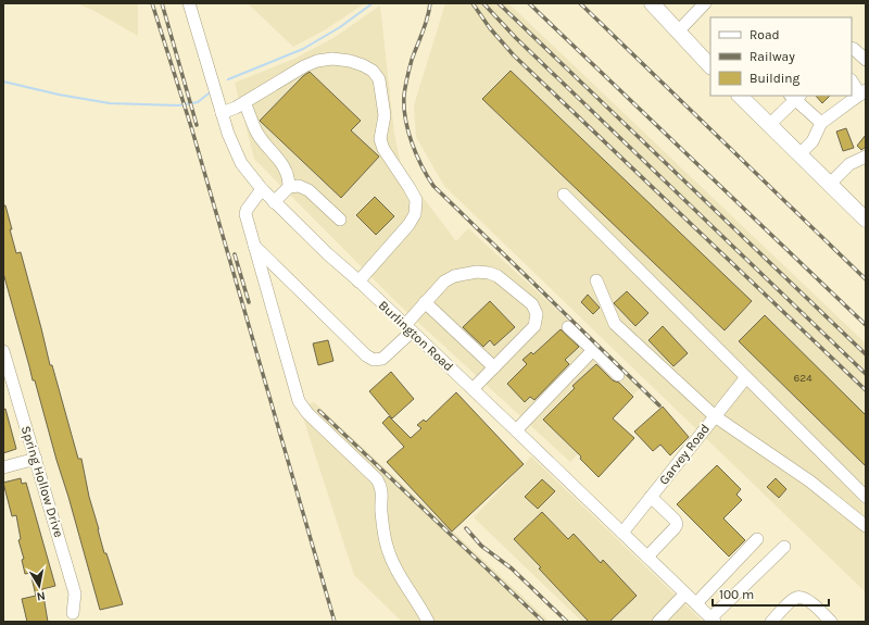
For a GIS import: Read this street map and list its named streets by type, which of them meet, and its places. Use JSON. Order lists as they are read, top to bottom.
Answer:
{
  "streets": {
    "street": ["Burlington Road", "Garvey Road", "Spring Hollow Drive"]
  },
  "crossings": [
    ["Burlington Road", "Garvey Road"]
  ],
  "house_numbers": ["624"],
  "legend": ["Road", "Railway", "Building"],
  "scale_bar": "100 m",
  "north": "bottom"
}
